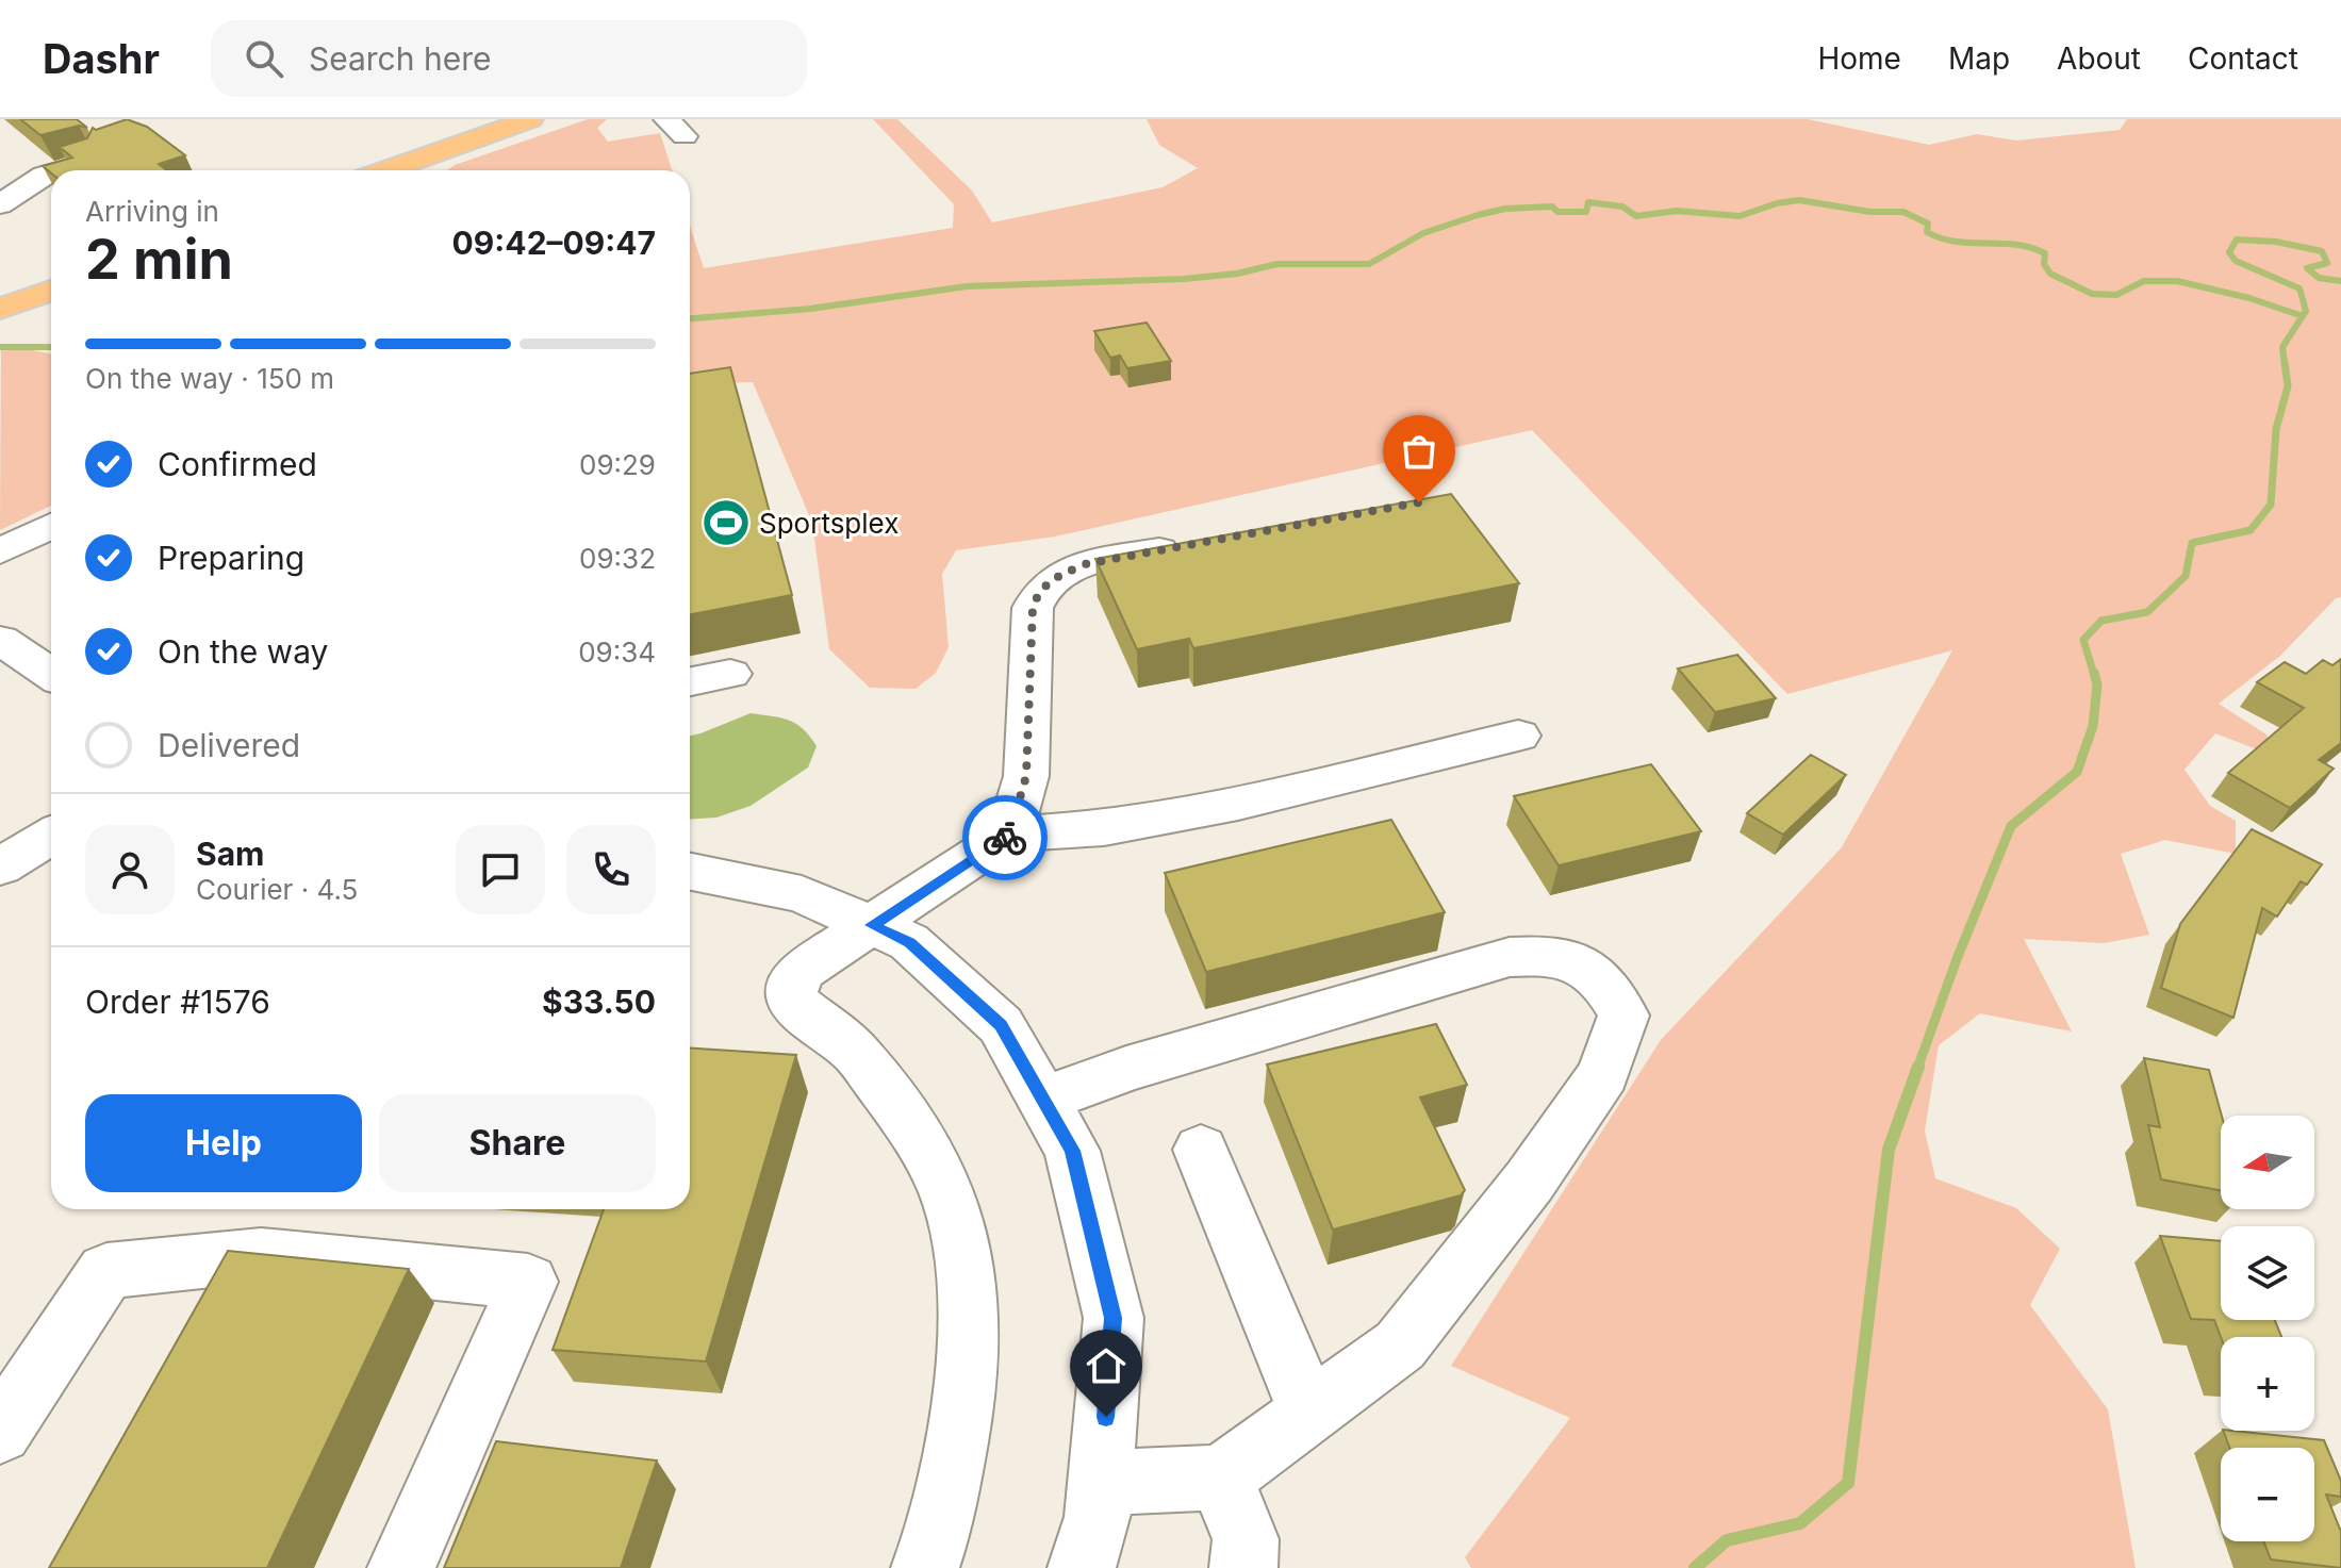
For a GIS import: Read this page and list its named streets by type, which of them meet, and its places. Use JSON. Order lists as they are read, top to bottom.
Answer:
{
  "places": {
    "sports": ["Sportsplex"]
  },
  "north": "left",
  "page": {
    "header": "Dashr",
    "search": "Search here",
    "nav": [
      "Home",
      "Map",
      "About",
      "Contact"
    ],
    "heading": ["2 min", "Arriving in", "09:42–09:47"],
    "panel": [
      "Sam",
      "Courier · 4.5",
      "Order #1576",
      "$33.50"
    ],
    "bar": "On the way · 150 m",
    "list": [
      ["Confirmed", "09:29"],
      ["Preparing", "09:32"],
      ["On the way", "09:34"],
      "Delivered"
    ],
    "buttons": ["Help", "Share"],
    "map_buttons": ["+", "−"]
  }
}
